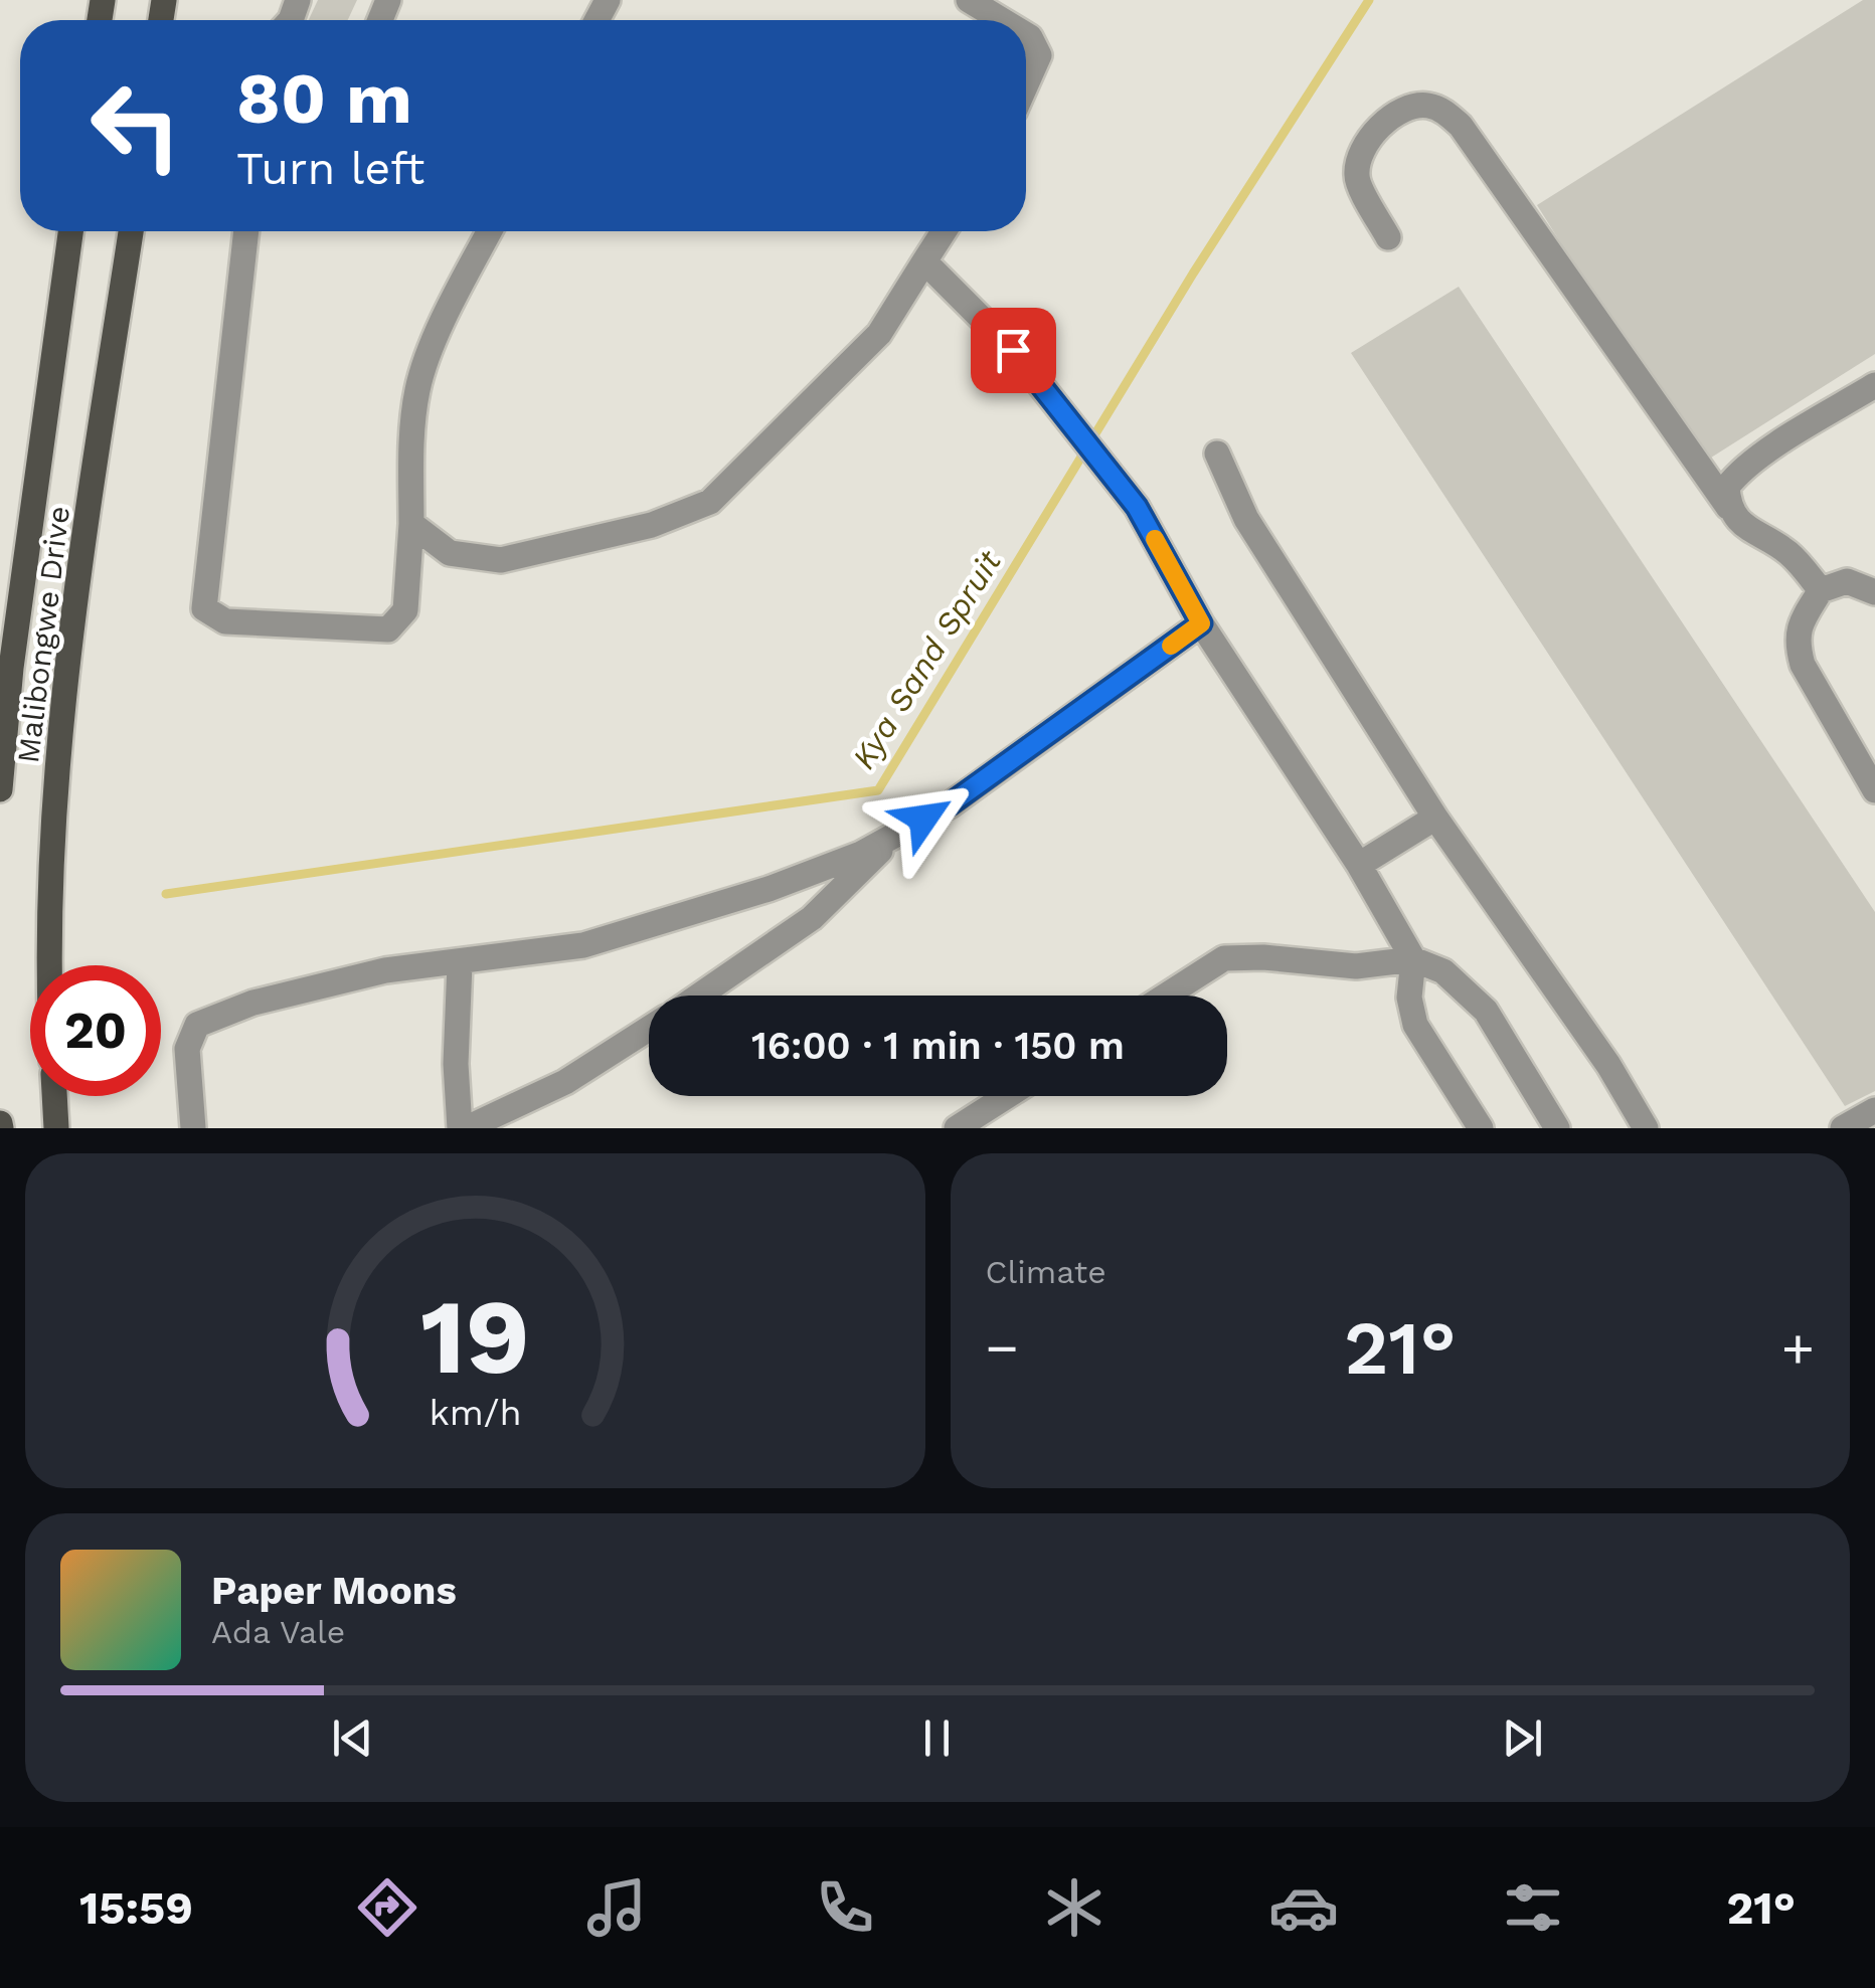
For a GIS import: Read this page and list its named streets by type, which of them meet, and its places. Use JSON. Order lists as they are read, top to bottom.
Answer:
{
  "streets": {
    "main road": ["Malibongwe Drive"]
  },
  "water": ["Kya Sand Spruit"],
  "page": {
    "turn": ["80 m", "Turn left"],
    "limit": "20",
    "trip": "16:00 · 1 min · 150 m",
    "tile": "Climate",
    "heat": ["−", "21°", "+"],
    "song": ["Paper Moons", "Ada Vale"],
    "tabs": ["15:59", "21°"],
    "gauge": ["19", "km/h"]
  }
}
